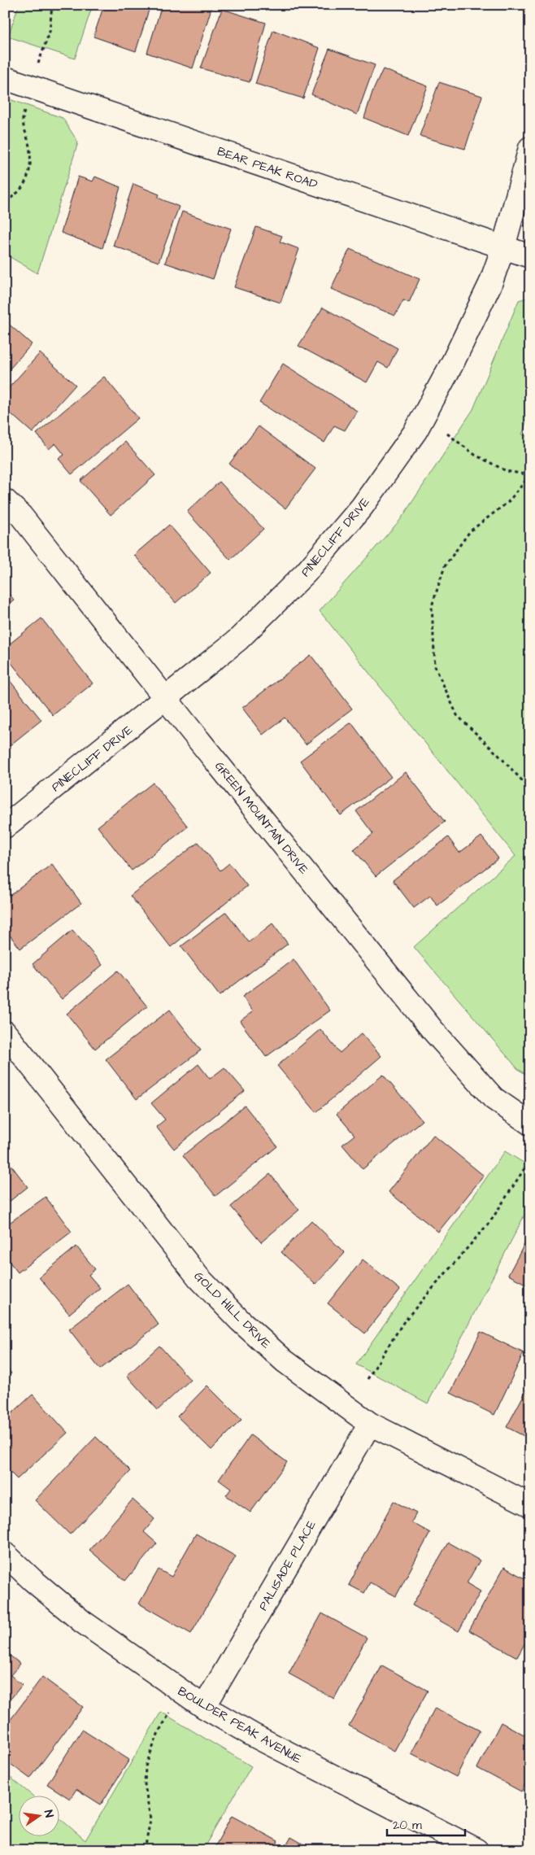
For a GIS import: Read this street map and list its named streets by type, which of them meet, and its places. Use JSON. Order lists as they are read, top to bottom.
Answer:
{
  "streets": {
    "street": [
      "BEAR PEAK ROAD",
      "PINECLIFF DRIVE",
      "GREEN MOUNTAIN DRIVE",
      "GOLD HILL DRIVE",
      "PALISADE PLACE",
      "BOULDER PEAK AVENUE"
    ]
  },
  "crossings": [
    ["BEAR PEAK ROAD", "PINECLIFF DRIVE"],
    ["PINECLIFF DRIVE", "GREEN MOUNTAIN DRIVE"],
    ["GOLD HILL DRIVE", "PALISADE PLACE"],
    ["PALISADE PLACE", "BOULDER PEAK AVENUE"]
  ],
  "scale_bar": "20 m",
  "north": "right"
}
